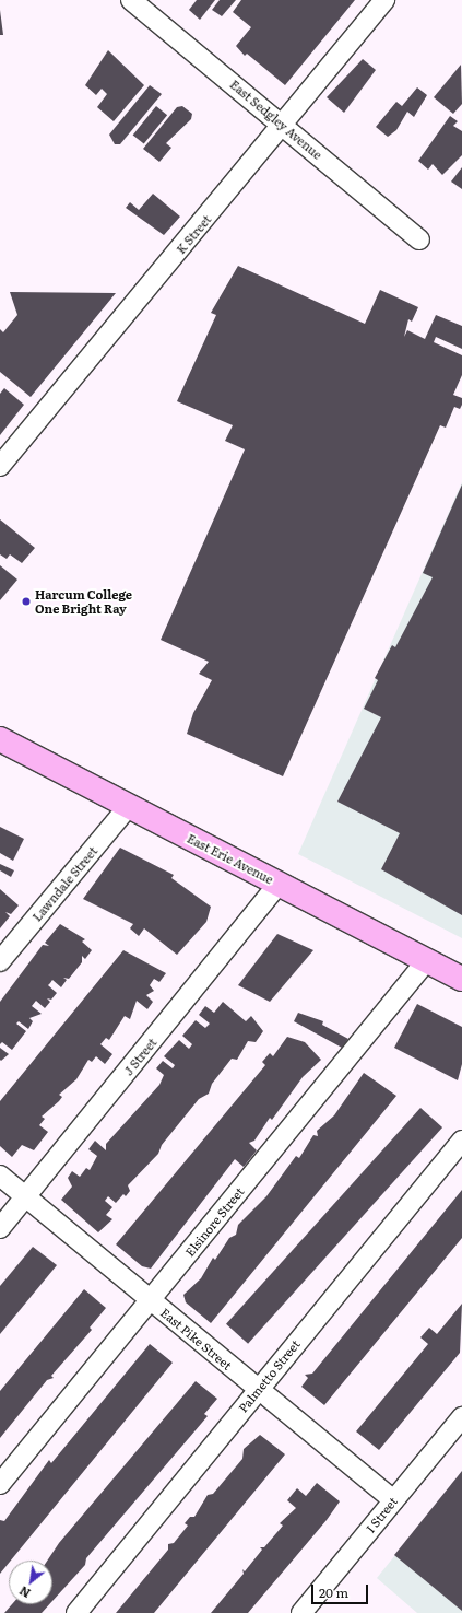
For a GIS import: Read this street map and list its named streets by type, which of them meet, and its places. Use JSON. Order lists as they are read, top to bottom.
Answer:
{
  "streets": {
    "main road": ["East Erie Avenue"],
    "street": [
      "East Sedgley Avenue",
      "K Street",
      "Lawndale Street",
      "J Street",
      "Elsinore Street",
      "East Pike Street",
      "Palmetto Street",
      "I Street"
    ]
  },
  "crossings": [
    ["East Sedgley Avenue", "K Street"],
    ["East Erie Avenue", "Lawndale Street"],
    ["East Erie Avenue", "J Street"],
    ["East Erie Avenue", "Elsinore Street"],
    ["J Street", "East Pike Street"],
    ["Elsinore Street", "East Pike Street"],
    ["East Pike Street", "Palmetto Street"],
    ["East Pike Street", "I Street"]
  ],
  "places": ["Harcum College One Bright Ray"],
  "scale_bar": "20 m",
  "north": "bottom left"
}
